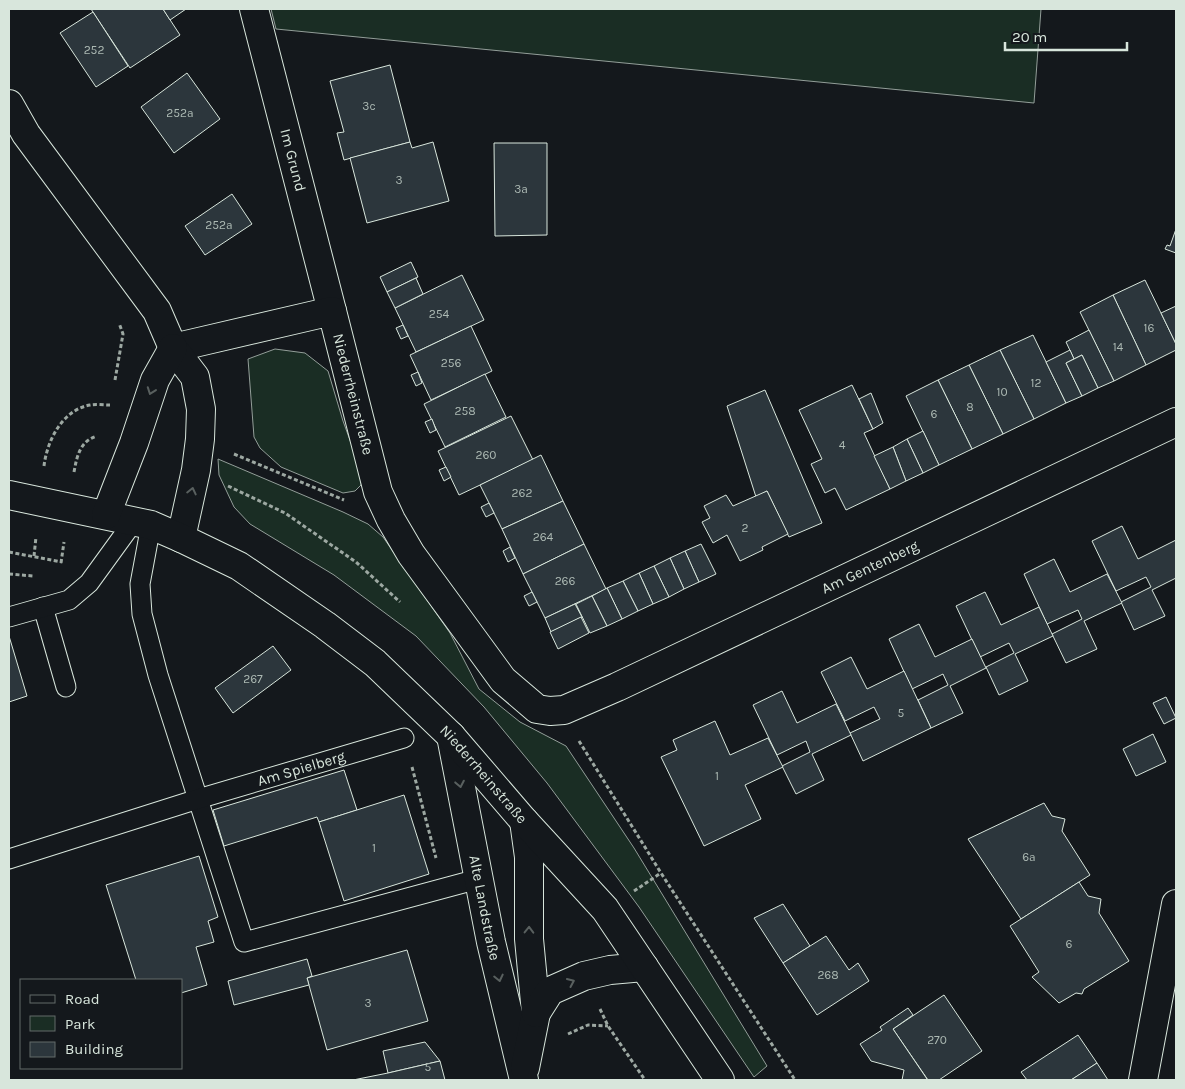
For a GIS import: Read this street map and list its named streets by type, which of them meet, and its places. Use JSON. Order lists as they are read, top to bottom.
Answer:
{
  "streets": {
    "street": [
      "Im Grund",
      "Niederrheinstraße",
      "Am Gentenberg",
      "Alte Landstraße"
    ],
    "lane": ["Am Spielberg"]
  },
  "crossings": [
    ["Im Grund", "Niederrheinstraße"],
    ["Niederrheinstraße", "Am Gentenberg"],
    ["Niederrheinstraße", "Alte Landstraße"]
  ],
  "house_numbers": [
    "252",
    "3c",
    "252a",
    "3",
    "3a",
    "252a",
    "254",
    "16",
    "14",
    "256",
    "12",
    "10",
    "8",
    "258",
    "6",
    "4",
    "260",
    "262",
    "2",
    "264",
    "266",
    "267",
    "5",
    "1",
    "1",
    "6a",
    "6",
    "268",
    "3",
    "270",
    "5"
  ],
  "legend": ["Road", "Park", "Building"],
  "scale_bar": "20 m"
}
